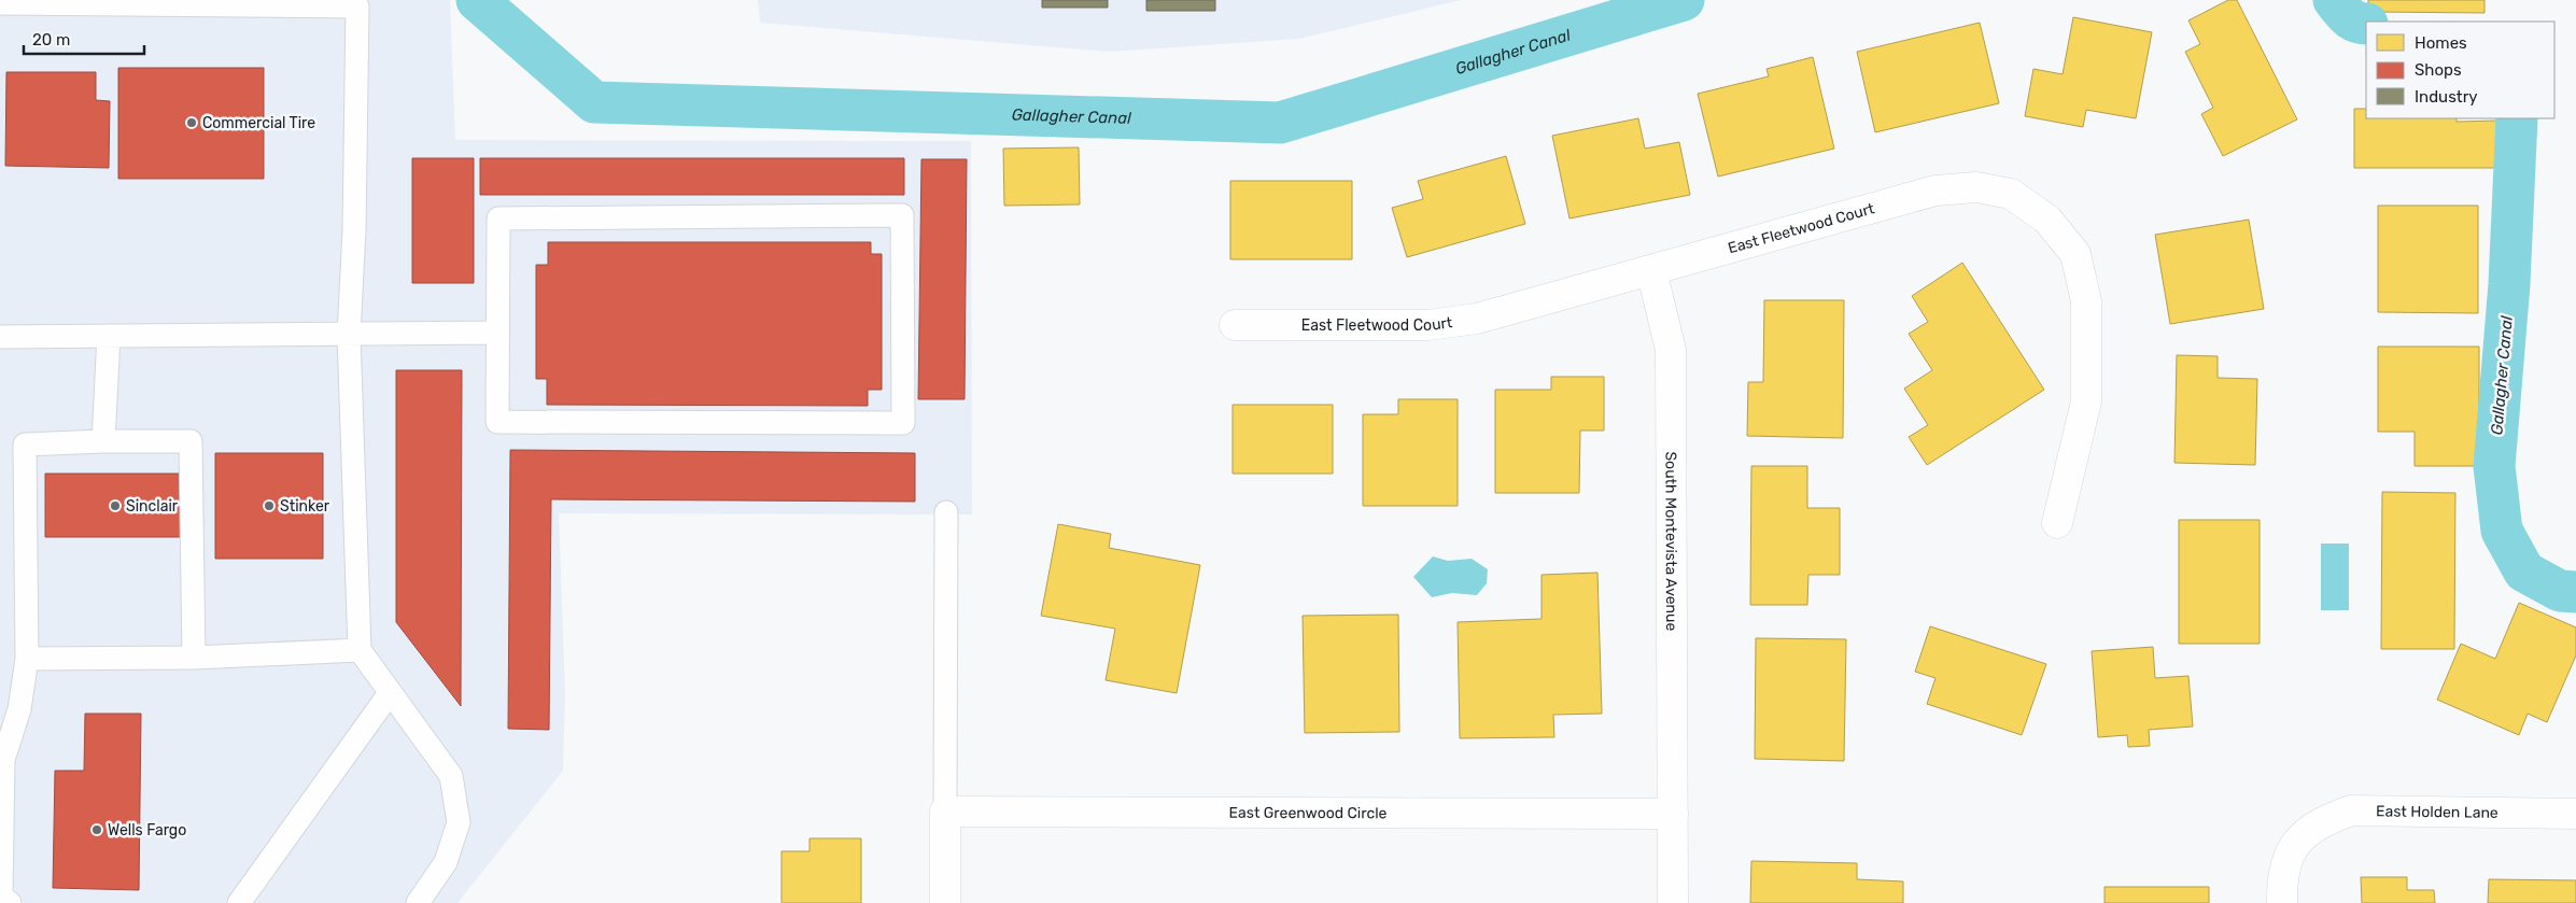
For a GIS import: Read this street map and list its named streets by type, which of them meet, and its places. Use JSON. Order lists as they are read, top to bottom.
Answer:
{
  "streets": {
    "street": [
      "East Fleetwood Court",
      "South Montevista Avenue",
      "East Holden Lane",
      "East Greenwood Circle"
    ]
  },
  "crossings": [
    ["East Fleetwood Court", "South Montevista Avenue"],
    ["South Montevista Avenue", "East Greenwood Circle"]
  ],
  "water": ["Gallagher Canal"],
  "places": [
    "Commercial Tire",
    "Sinclair",
    "Stinker",
    "Wells Fargo"
  ],
  "legend": ["Homes", "Shops", "Industry"],
  "scale_bar": "20 m"
}
